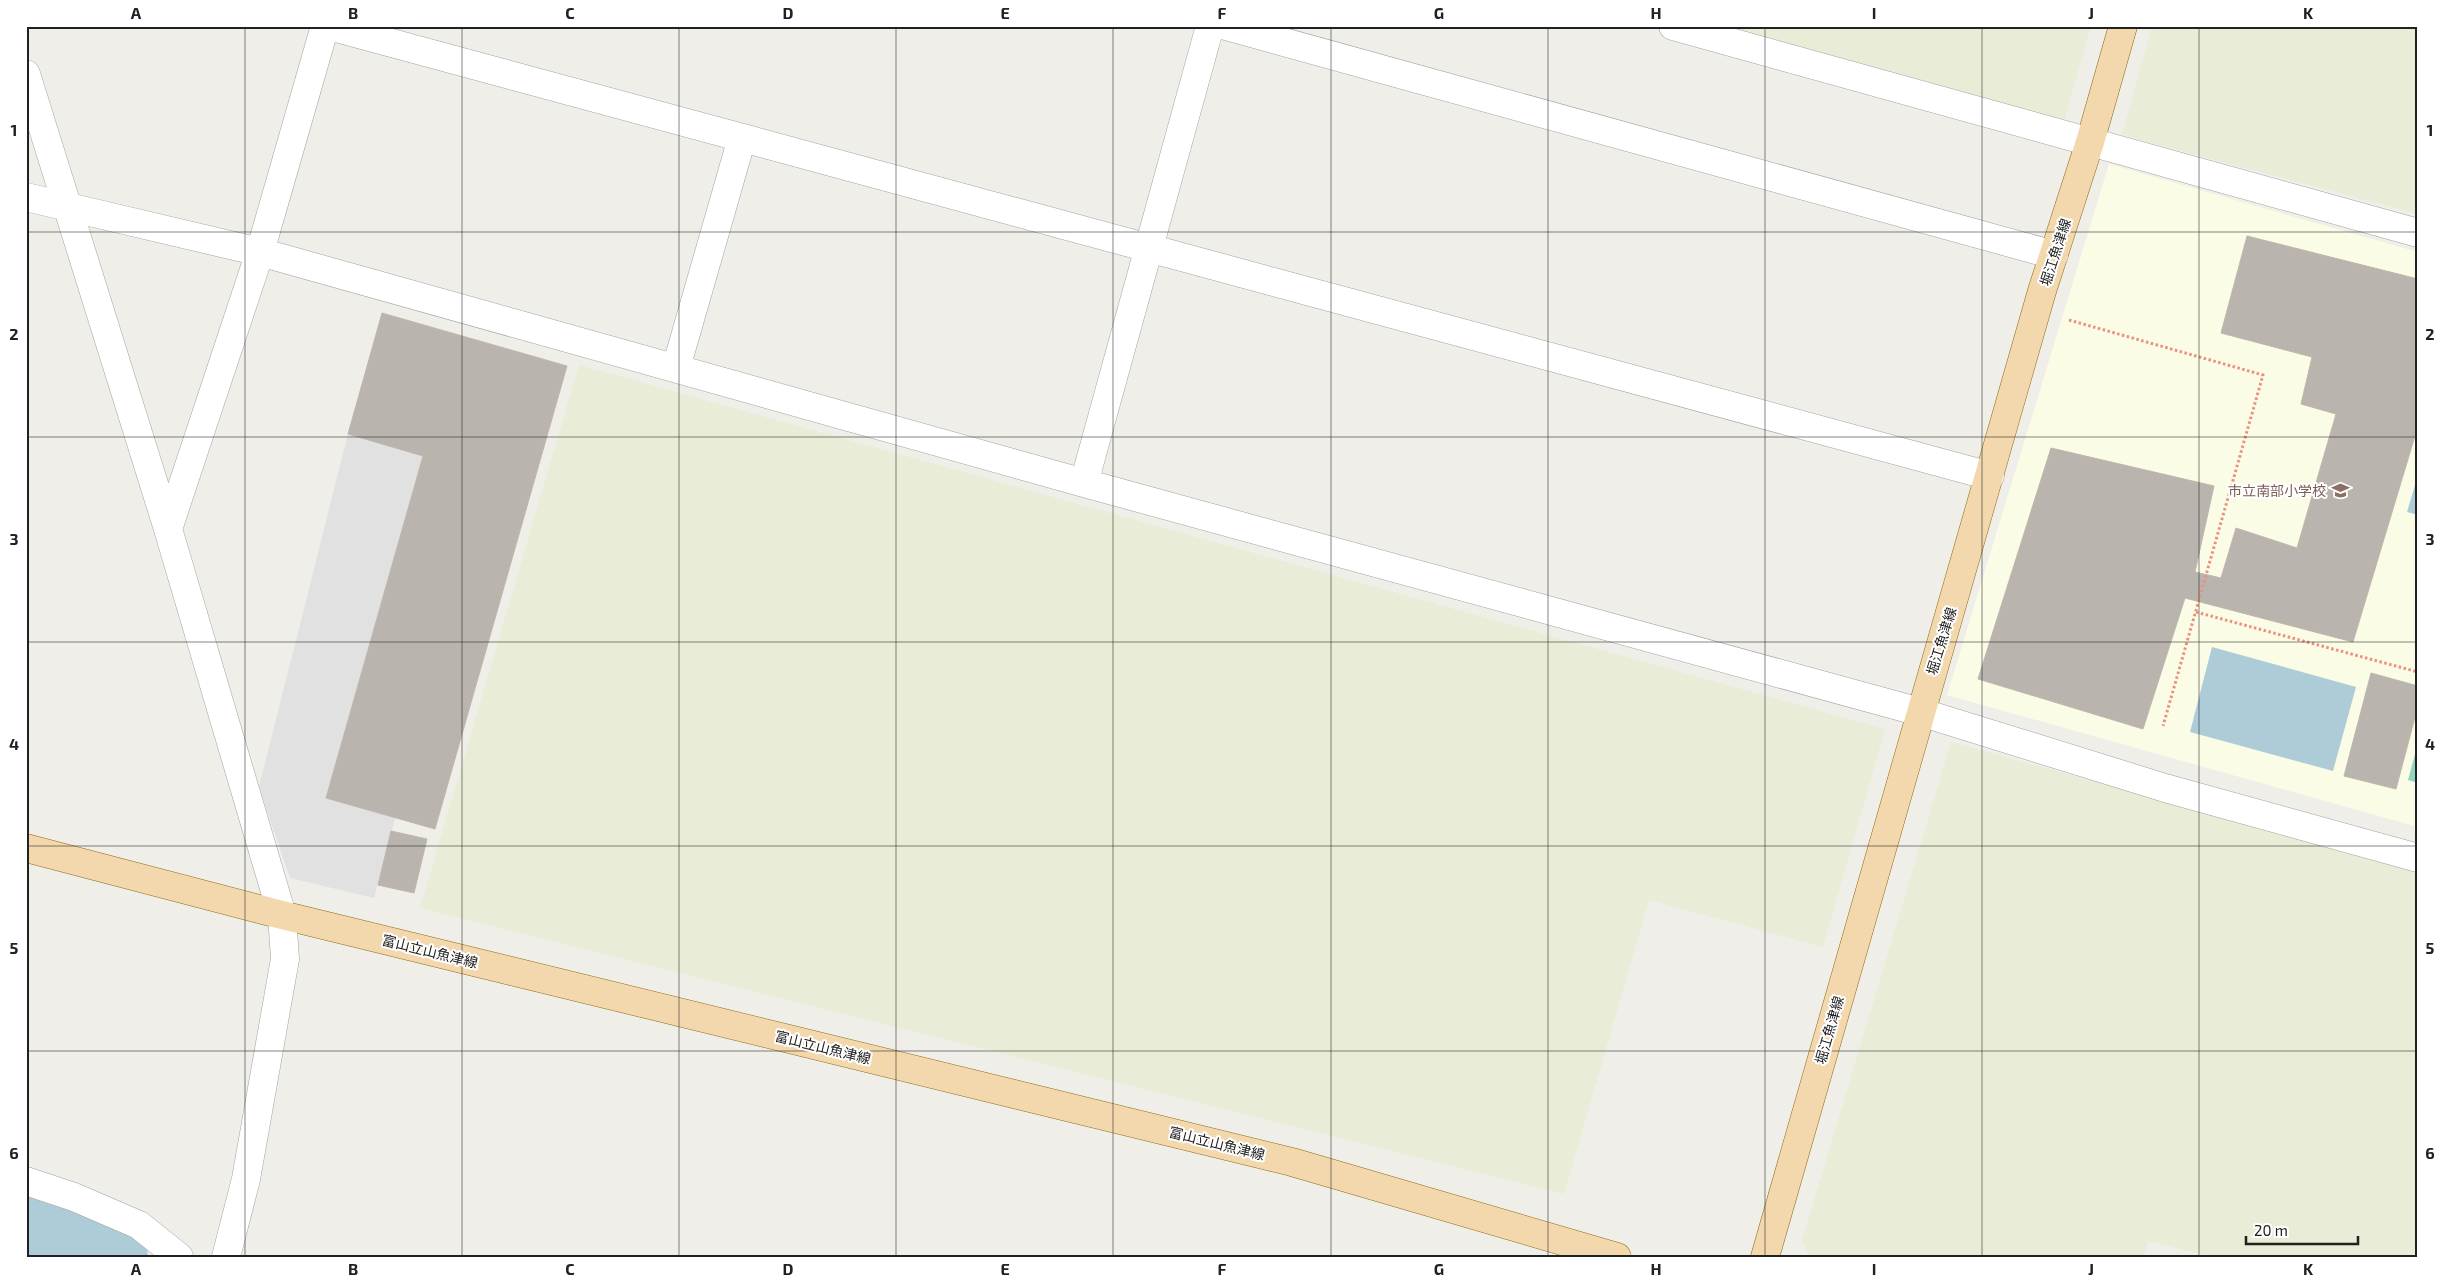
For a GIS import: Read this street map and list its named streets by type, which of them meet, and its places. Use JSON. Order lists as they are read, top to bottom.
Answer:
{
  "streets": {
    "main road": ["堀江魚津線", "富山立山魚津線"]
  },
  "places": {
    "school or university": ["市立南部小学校"]
  },
  "scale_bar": "20 m",
  "grid": {
    "columns": [
      "A",
      "B",
      "C",
      "D",
      "E",
      "F",
      "G",
      "H",
      "I",
      "J",
      "K"
    ],
    "rows": [
      "1",
      "2",
      "3",
      "4",
      "5",
      "6"
    ]
  }
}
